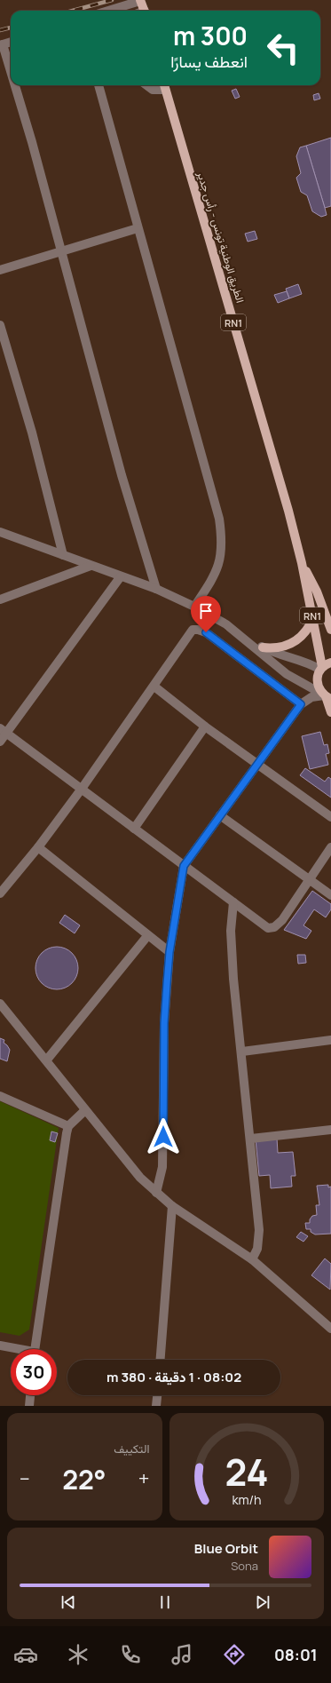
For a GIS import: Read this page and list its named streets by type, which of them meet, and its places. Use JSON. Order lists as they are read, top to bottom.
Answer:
{
  "streets": {
    "main road": ["الطريق الوطنية تونس - رأس جدير", "RN1"]
  },
  "crossings": [
    ["الطريق الوطنية تونس - رأس جدير", "RN1"]
  ],
  "page": {
    "turn": ["300 m", "انعطف يسارًا"],
    "limit": "30",
    "trip": "08:02 · 1 دقيقة · 380 m",
    "tile": "التكييف",
    "heat": ["−", "22°", "+"],
    "song": ["Blue Orbit", "Sona"],
    "tabs": "08:01",
    "gauge": ["24", "km/h"]
  }
}
